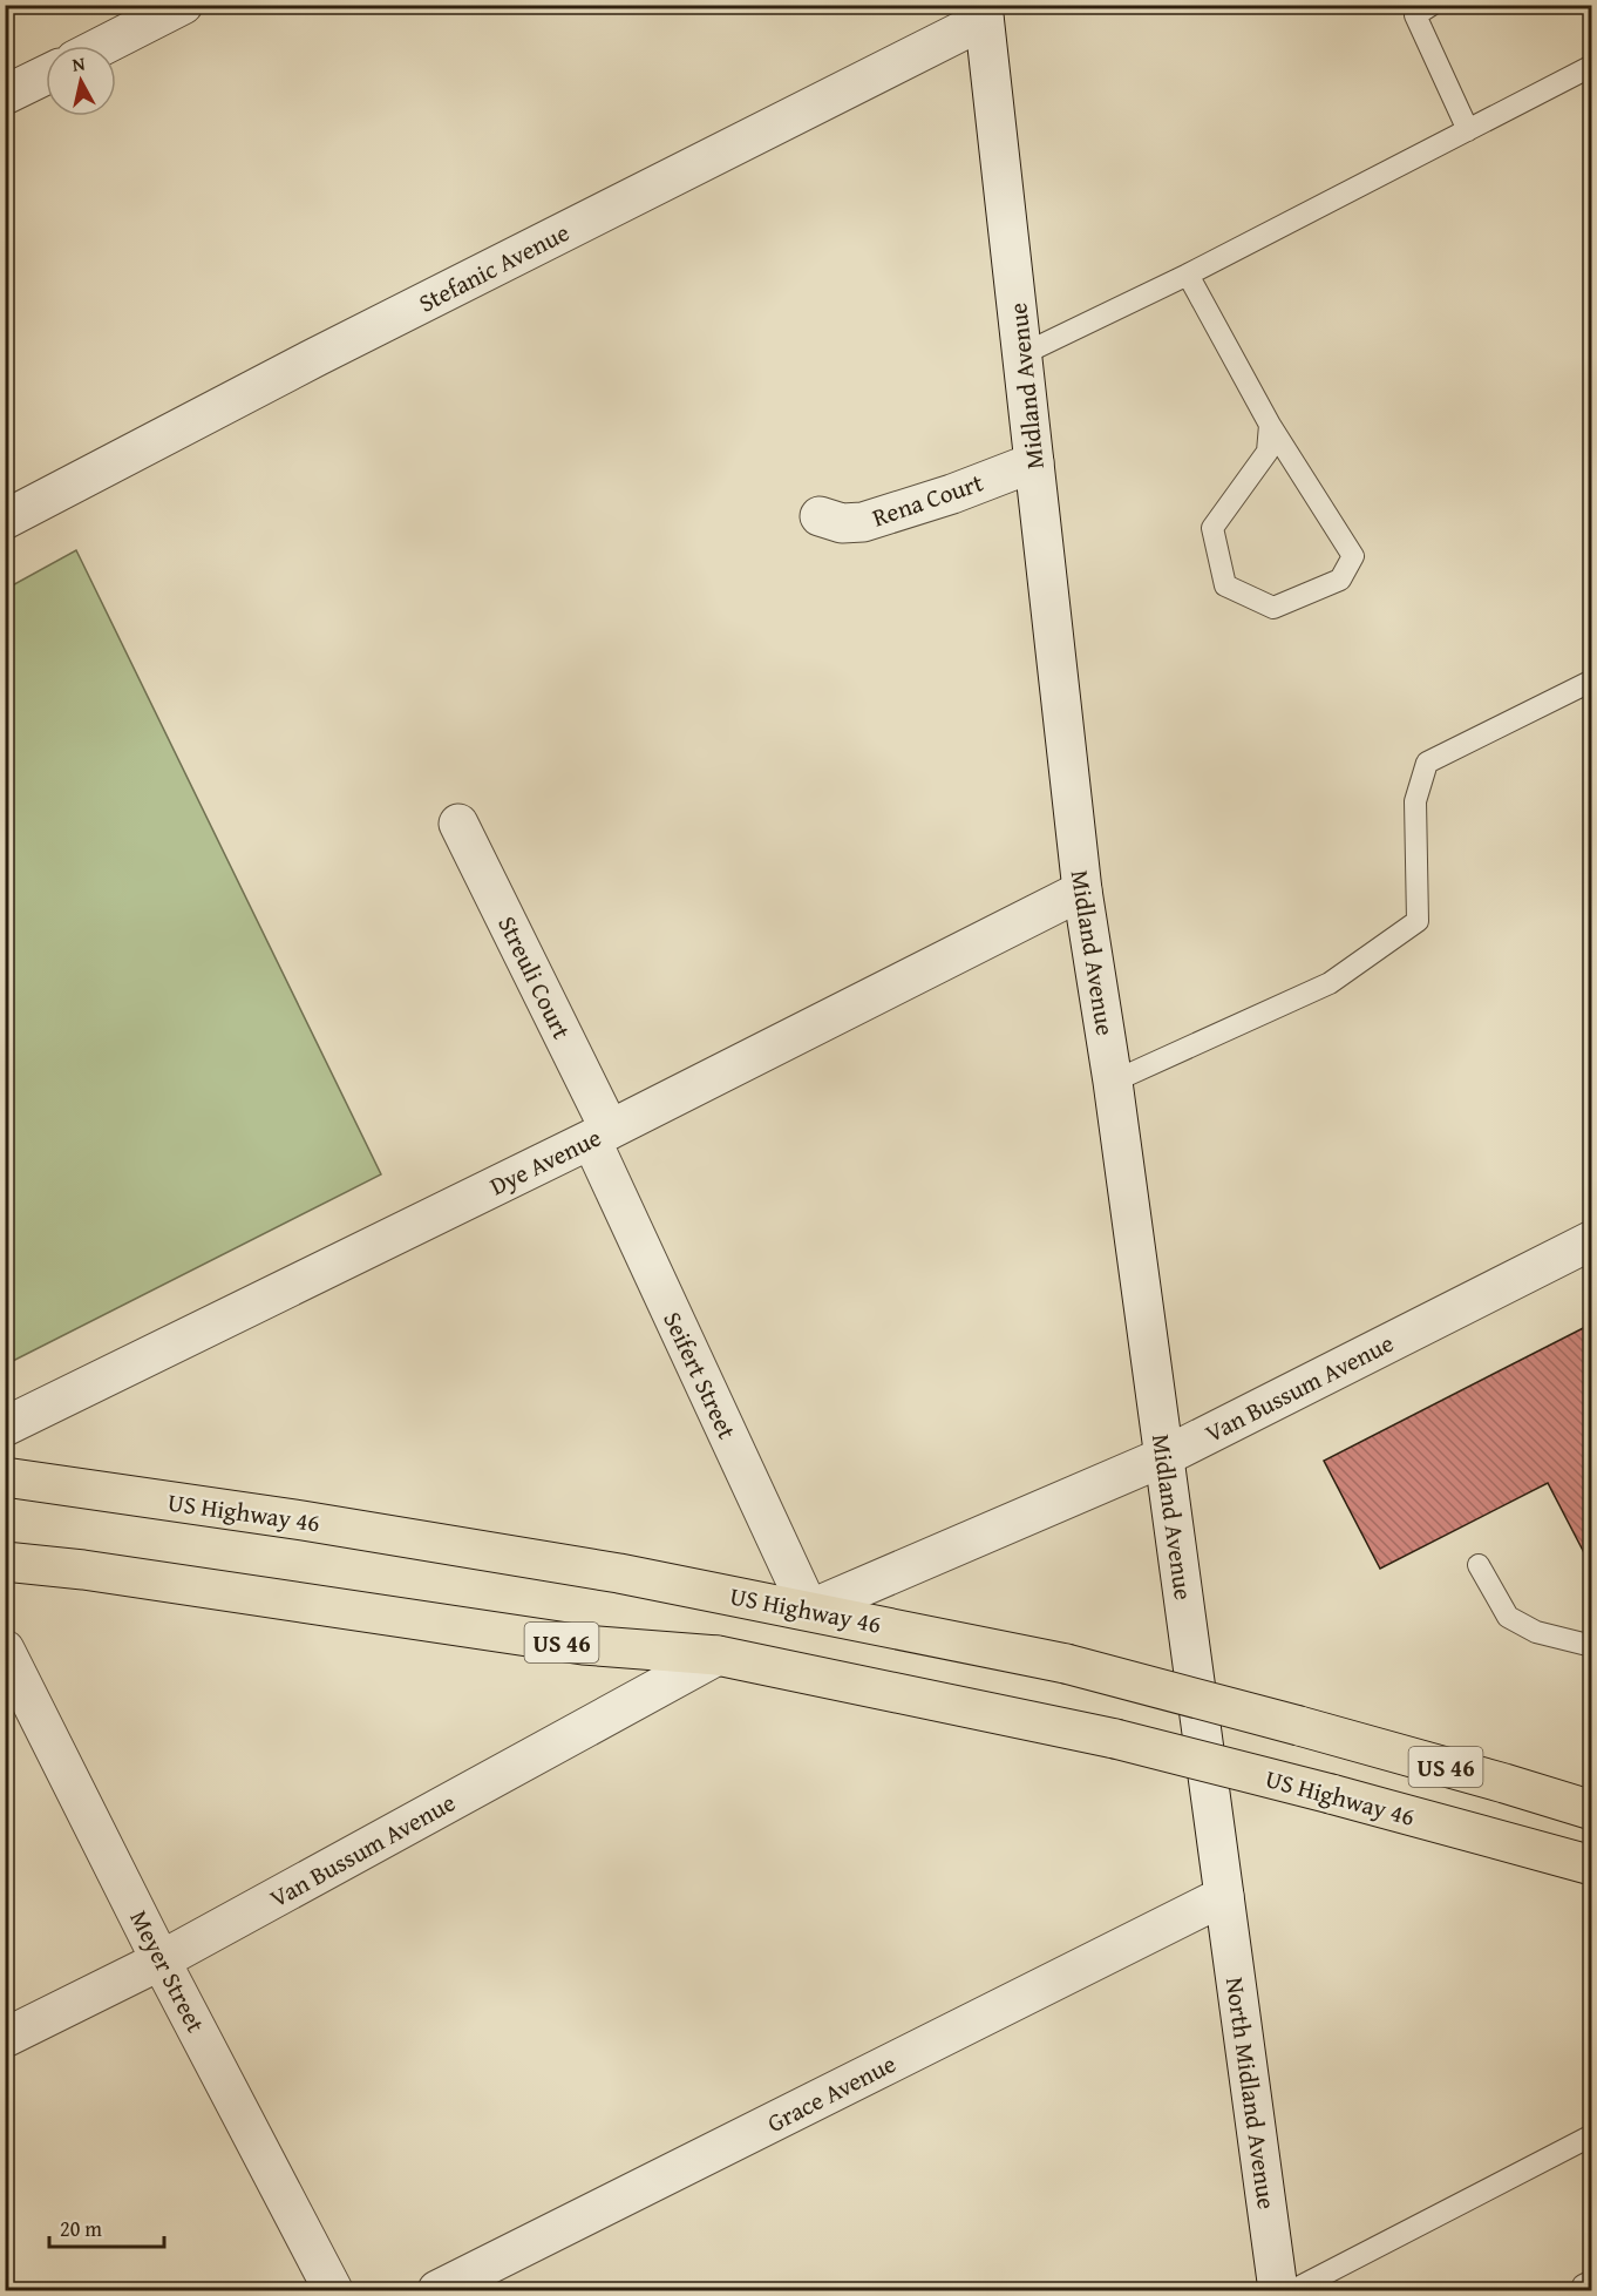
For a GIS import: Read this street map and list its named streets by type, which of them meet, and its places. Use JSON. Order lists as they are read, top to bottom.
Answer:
{
  "streets": {
    "highway": ["US Highway 46", "US 46"],
    "street": [
      "Stefanic Avenue",
      "Midland Avenue",
      "Rena Court",
      "Streuli Court",
      "Dye Avenue",
      "Seifert Street",
      "Van Bussum Avenue",
      "Meyer Street",
      "Grace Avenue",
      "North Midland Avenue"
    ]
  },
  "crossings": [
    ["Stefanic Avenue", "Midland Avenue"],
    ["Midland Avenue", "Rena Court"],
    ["Midland Avenue", "Dye Avenue"],
    ["Midland Avenue", "Van Bussum Avenue"],
    ["Midland Avenue", "Grace Avenue"],
    ["Midland Avenue", "North Midland Avenue"],
    ["Streuli Court", "Dye Avenue"],
    ["Streuli Court", "Seifert Street"],
    ["Dye Avenue", "Seifert Street"],
    ["Seifert Street", "Van Bussum Avenue"],
    ["Seifert Street", "US Highway 46"],
    ["Van Bussum Avenue", "US Highway 46"],
    ["Van Bussum Avenue", "Meyer Street"],
    ["Grace Avenue", "North Midland Avenue"]
  ],
  "scale_bar": "20 m",
  "north": "top"
}
